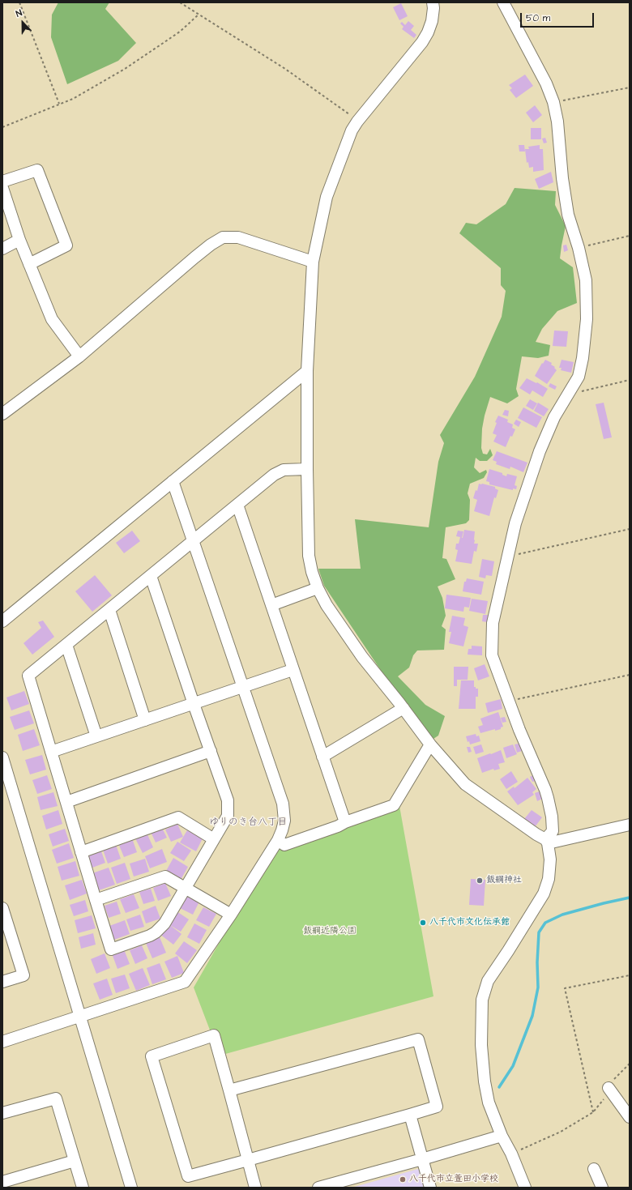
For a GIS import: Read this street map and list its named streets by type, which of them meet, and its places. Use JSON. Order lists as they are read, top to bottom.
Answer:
{
  "districts": ["ゆりのき台八丁目"],
  "parks": ["飯綱近隣公園"],
  "places": ["飯綱神社", "八千代市文化伝承館", "八千代市立萱田小学校"],
  "scale_bar": "50 m",
  "north": "top"
}
